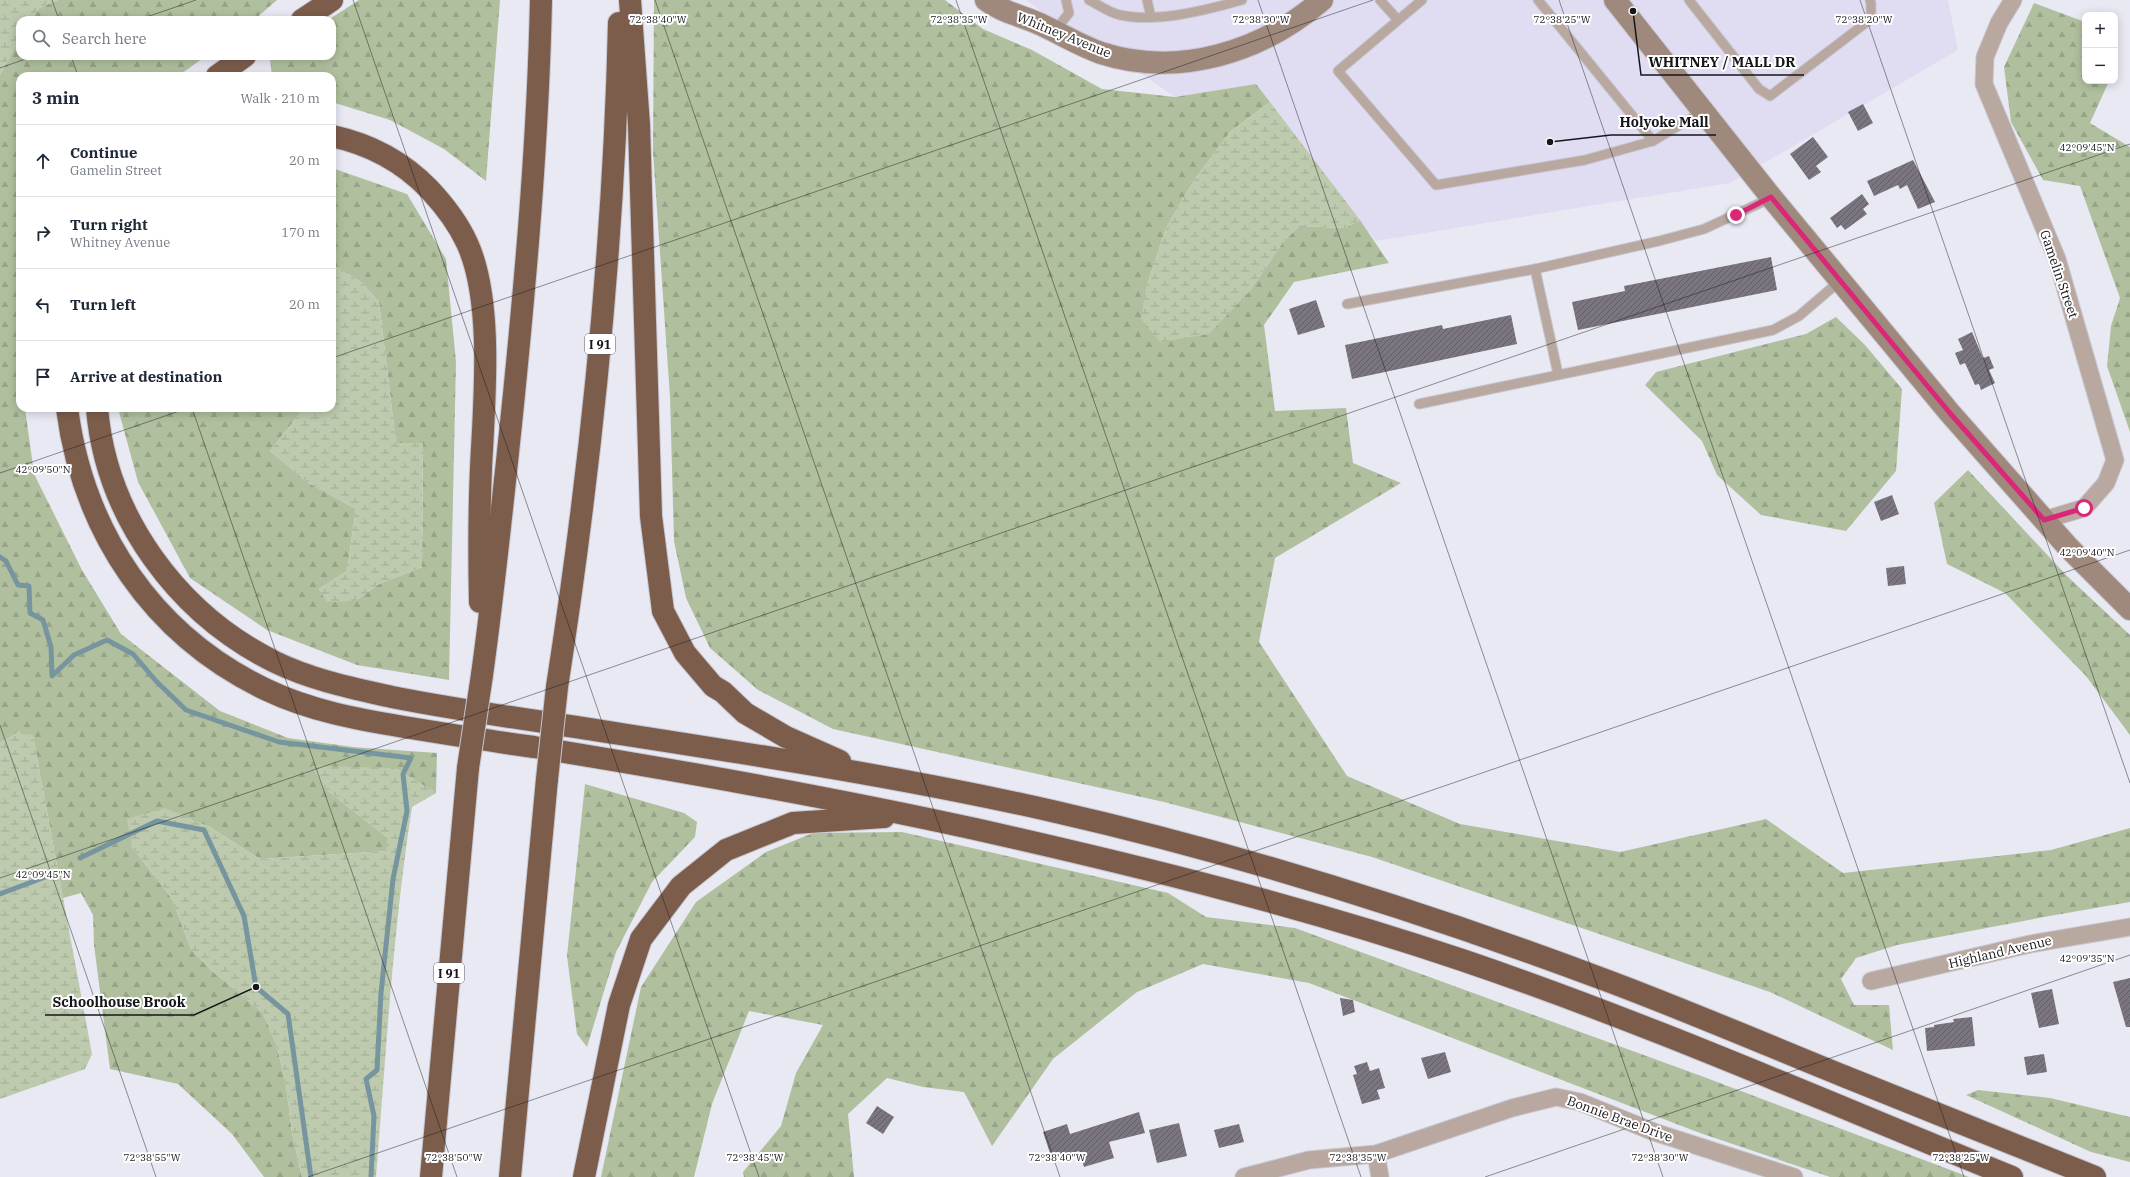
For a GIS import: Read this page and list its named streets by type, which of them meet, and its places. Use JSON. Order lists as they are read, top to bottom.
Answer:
{
  "streets": {
    "highway": ["I 91"],
    "main road": ["Whitney Avenue"],
    "street": ["Gamelin Street", "Highland Avenue", "Bonnie Brae Drive"]
  },
  "places": ["WHITNEY / MALL DR", "Holyoke Mall", "Schoolhouse Brook"],
  "page": {
    "map_buttons": ["+", "−"],
    "search": "Search here",
    "heading": ["3 min", "Walk · 210 m"],
    "list": [
      ["Continue", "Gamelin Street", "20 m"],
      ["Turn right", "Whitney Avenue", "170 m"],
      ["Turn left", "20 m"],
      "Arrive at destination"
    ]
  },
  "coordinates": [
    "72°38'20\"W",
    "72°38'40\"W",
    "72°38'35\"W",
    "72°38'30\"W",
    "72°38'25\"W",
    "42°09'45\"N",
    "42°09'50\"N",
    "42°09'40\"N",
    "42°09'35\"N",
    "72°38'55\"W",
    "72°38'50\"W",
    "72°38'45\"W"
  ]
}
